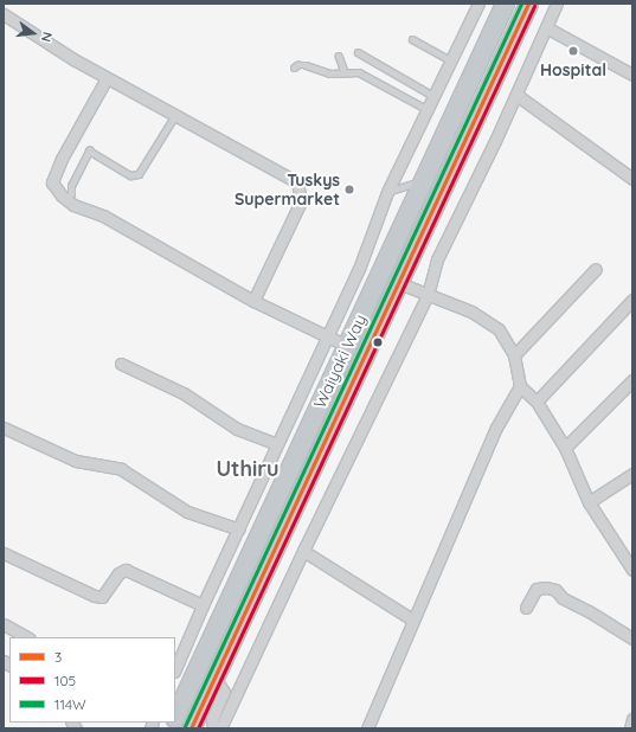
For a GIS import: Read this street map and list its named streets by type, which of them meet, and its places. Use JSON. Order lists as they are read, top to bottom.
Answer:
{
  "streets": {
    "highway": ["Waiyaki Way"]
  },
  "districts": ["Uthiru"],
  "places": ["Hospital", "Tuskys Supermarket"],
  "lines": ["transit line 3", "transit line 114W", "transit line 105"],
  "legend": ["3", "105", "114W"],
  "north": "right"
}
